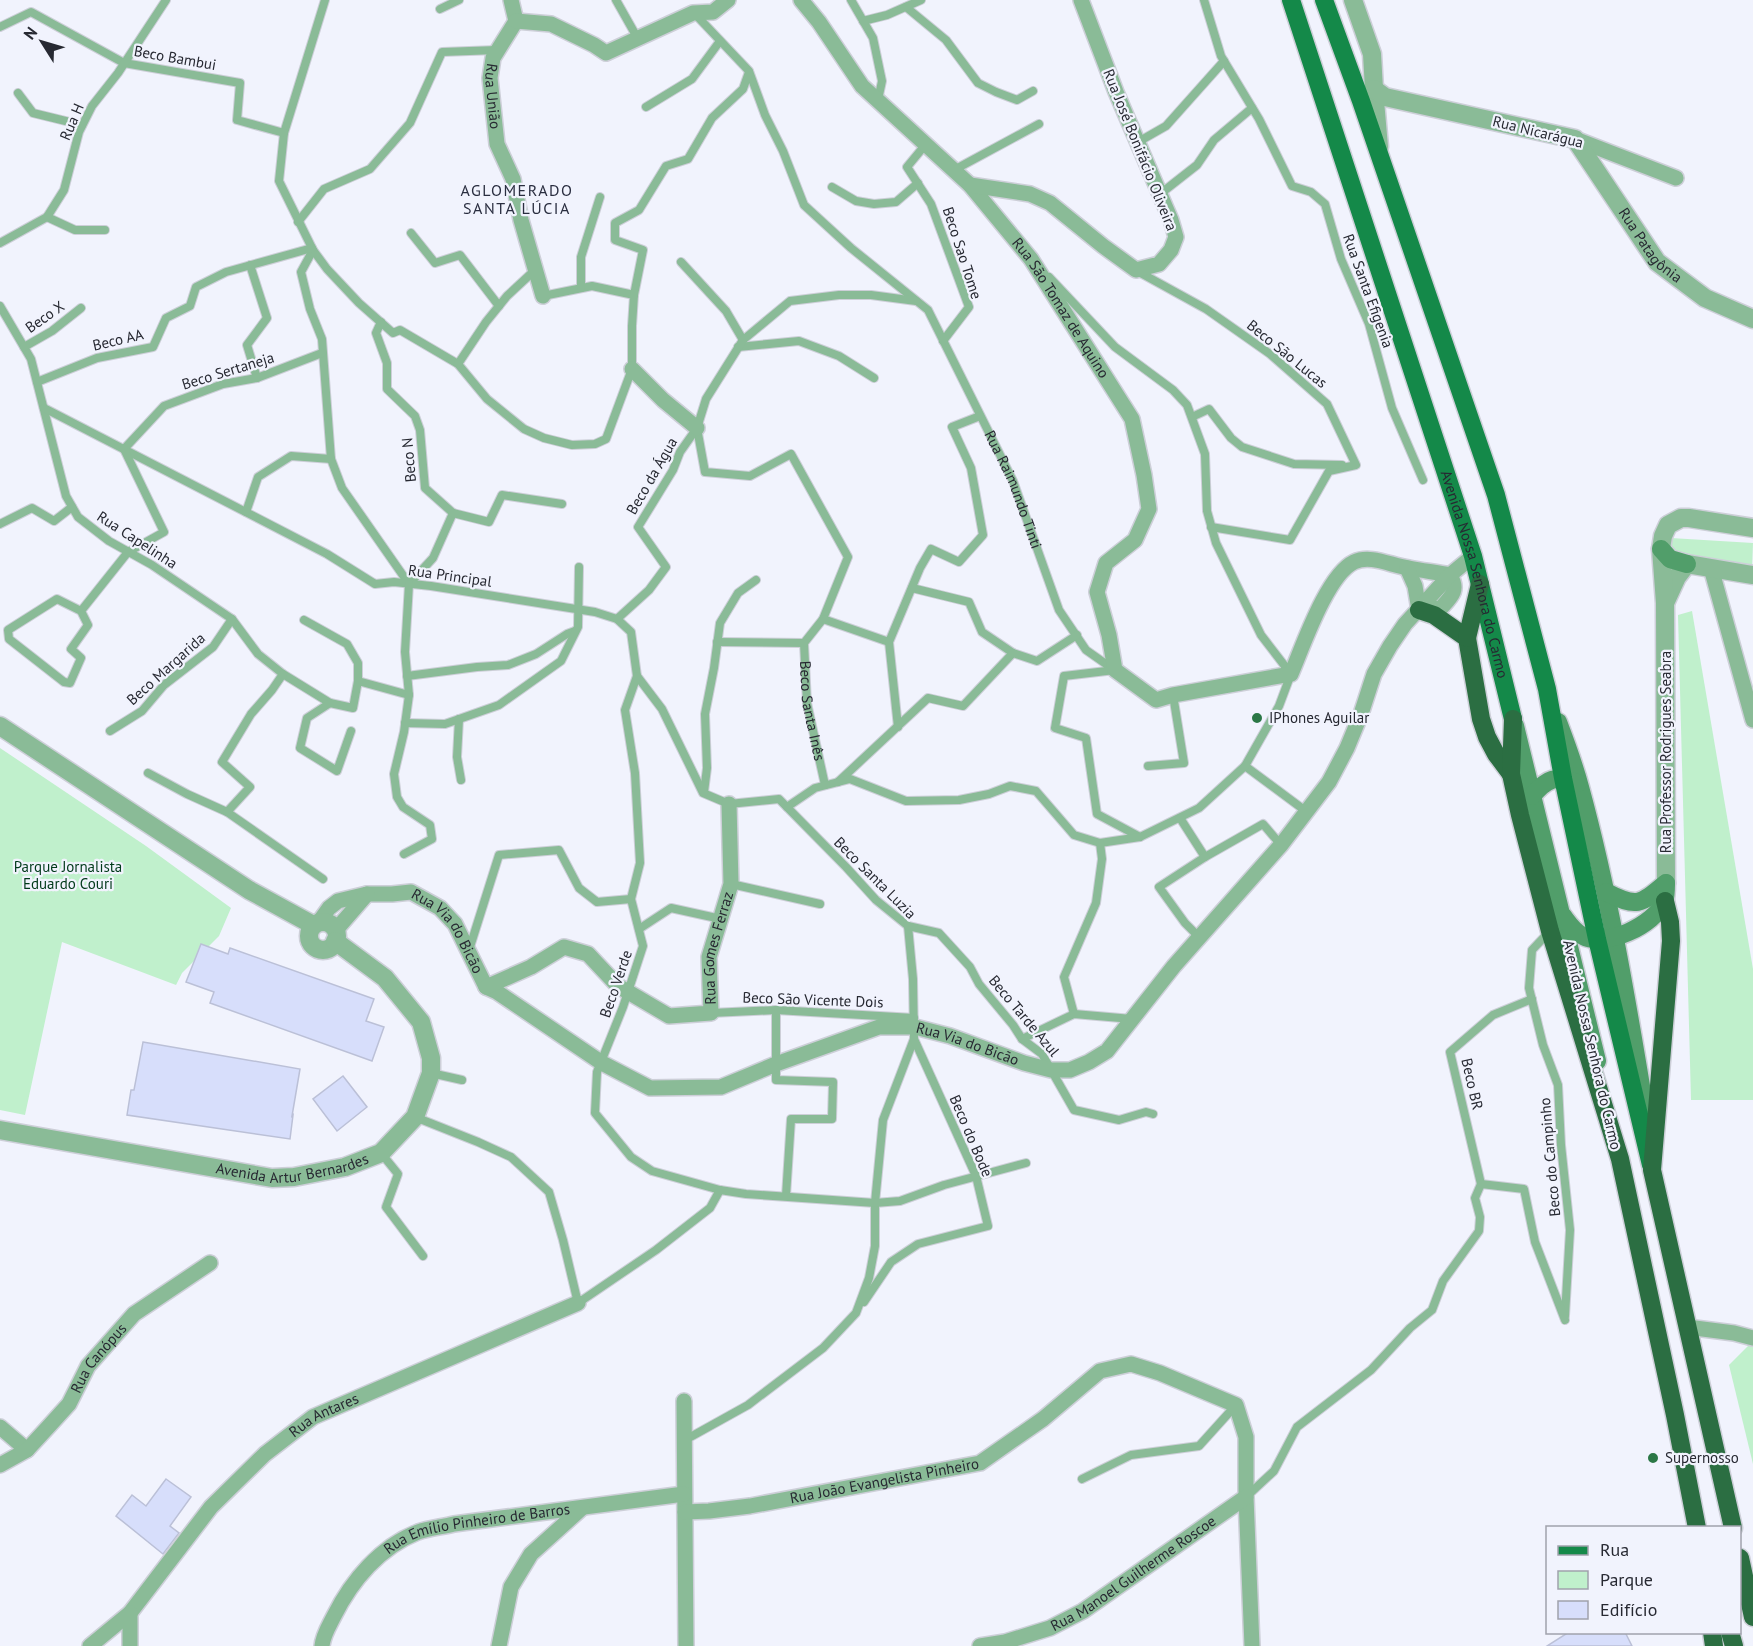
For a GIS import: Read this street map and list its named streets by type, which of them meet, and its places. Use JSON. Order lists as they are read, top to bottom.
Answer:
{
  "streets": {
    "main road": ["Avenida Nossa Senhora do Carmo"],
    "street": [
      "Rua União",
      "Rua Nicarágua",
      "Rua José Bonifácio Oliveira",
      "Rua Patagônia",
      "Rua São Tomaz de Aquino",
      "Rua Raimundo Tinti",
      "Rua Professor Rodrigues Seabra",
      "Rua Via do Bicão",
      "Rua Gomes Ferraz",
      "Avenida Artur Bernardes",
      "Rua Canópus",
      "Rua Antares",
      "Rua João Evangelista Pinheiro",
      "Rua Emílio Pinheiro de Barros",
      "Rua Manoel Guilherme Roscoe"
    ],
    "lane": [
      "Beco Bambui",
      "Rua H",
      "Beco Sao Tome",
      "Rua Santa Efigenia",
      "Beco X",
      "Beco AA",
      "Beco São Lucas",
      "Beco Sertaneja",
      "Beco N",
      "Beco da Água",
      "Rua Capelinha",
      "Rua Principal",
      "Beco Margarida",
      "Beco Santa Inês",
      "Beco Santa Luzia",
      "Beco Verde",
      "Beco São Vicente Dois",
      "Beco Tarde Azul",
      "Beco BR",
      "Beco do Bode",
      "Beco do Campinho"
    ]
  },
  "crossings": [
    ["Beco Bambui", "Rua H"],
    ["Rua Nicarágua", "Rua Patagônia"],
    ["Rua José Bonifácio Oliveira", "Beco São Lucas"],
    ["Beco Sao Tome", "Rua São Tomaz de Aquino"],
    ["Beco Sao Tome", "Rua Raimundo Tinti"],
    ["Rua São Tomaz de Aquino", "Rua Raimundo Tinti"],
    ["Beco X", "Rua Capelinha"],
    ["Beco AA", "Rua Capelinha"],
    ["Beco Sertaneja", "Rua Principal"],
    ["Beco da Água", "Rua Principal"],
    ["Beco da Água", "Beco Santa Inês"],
    ["Rua Capelinha", "Rua Principal"],
    ["Rua Capelinha", "Beco Margarida"],
    ["Beco Santa Luzia", "Rua Via do Bicão"],
    ["Beco Santa Luzia", "Rua Gomes Ferraz"],
    ["Beco Santa Luzia", "Beco Verde"],
    ["Beco Santa Luzia", "Beco São Vicente Dois"],
    ["Beco Santa Luzia", "Beco Tarde Azul"],
    ["Beco Santa Luzia", "Beco do Bode"],
    ["Rua Via do Bicão", "Rua Gomes Ferraz"],
    ["Rua Via do Bicão", "Beco Verde"],
    ["Rua Via do Bicão", "Beco São Vicente Dois"],
    ["Rua Via do Bicão", "Beco Tarde Azul"],
    ["Rua Via do Bicão", "Beco do Bode"],
    ["Rua Via do Bicão", "Avenida Artur Bernardes"],
    ["Rua Gomes Ferraz", "Beco Verde"],
    ["Rua Gomes Ferraz", "Beco São Vicente Dois"],
    ["Beco Verde", "Beco do Bode"],
    ["Beco São Vicente Dois", "Beco do Bode"],
    ["Beco BR", "Beco do Campinho"]
  ],
  "districts": ["AGLOMERADO SANTA LÚCIA"],
  "parks": ["Parque Jornalista Eduardo Couri"],
  "places": ["IPhones Aguilar", "Supernosso"],
  "legend": ["Rua", "Parque", "Edifício"],
  "north": "top left"
}
